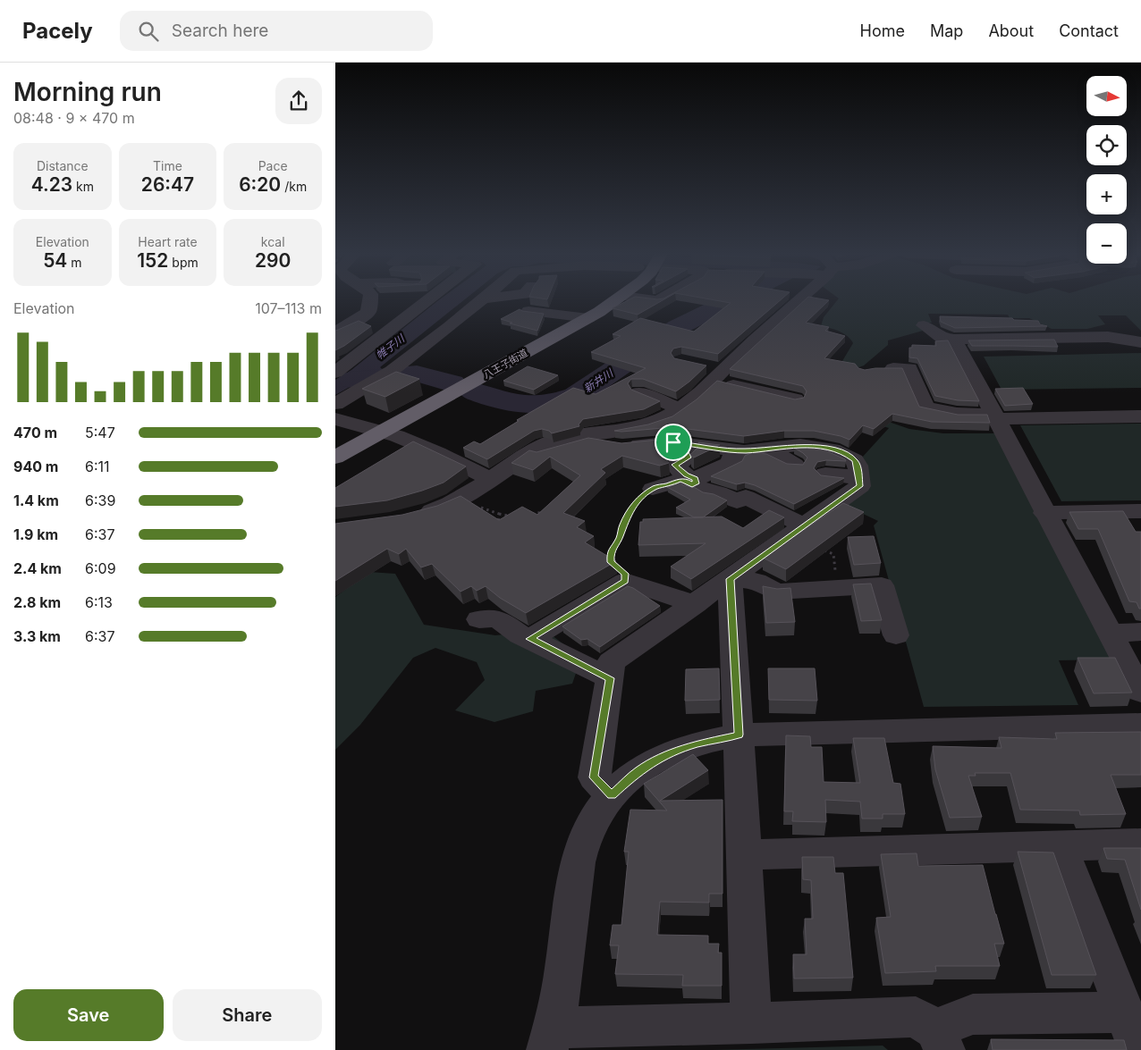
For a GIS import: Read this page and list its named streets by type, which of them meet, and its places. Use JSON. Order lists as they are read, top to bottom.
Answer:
{
  "streets": {
    "highway": ["八王子街道"]
  },
  "water": ["帷子川", "新井川"],
  "north": "right",
  "page": {
    "header": "Pacely",
    "search": "Search here",
    "nav": [
      "Home",
      "Map",
      "About",
      "Contact"
    ],
    "heading": ["Morning run", "08:48 · 9 × 470 m"],
    "map_buttons": ["+", "−"],
    "stats": [
      ["Distance", "4.23 km"],
      ["Time", "26:47"],
      ["Pace", "6:20 /km"],
      ["Elevation", "54 m"],
      ["Heart rate", "152 bpm"],
      ["kcal", "290"]
    ],
    "chart": ["Elevation", "107–113 m"],
    "list": [
      {
        "name": "470 m",
        "note": "5:47"
      },
      {
        "name": "940 m",
        "note": "6:11"
      },
      {
        "name": "1.4 km",
        "note": "6:39"
      },
      {
        "name": "1.9 km",
        "note": "6:37"
      },
      {
        "name": "2.4 km",
        "note": "6:09"
      },
      {
        "name": "2.8 km",
        "note": "6:13"
      },
      {
        "name": "3.3 km",
        "note": "6:37"
      }
    ],
    "buttons": ["Save", "Share"]
  }
}
